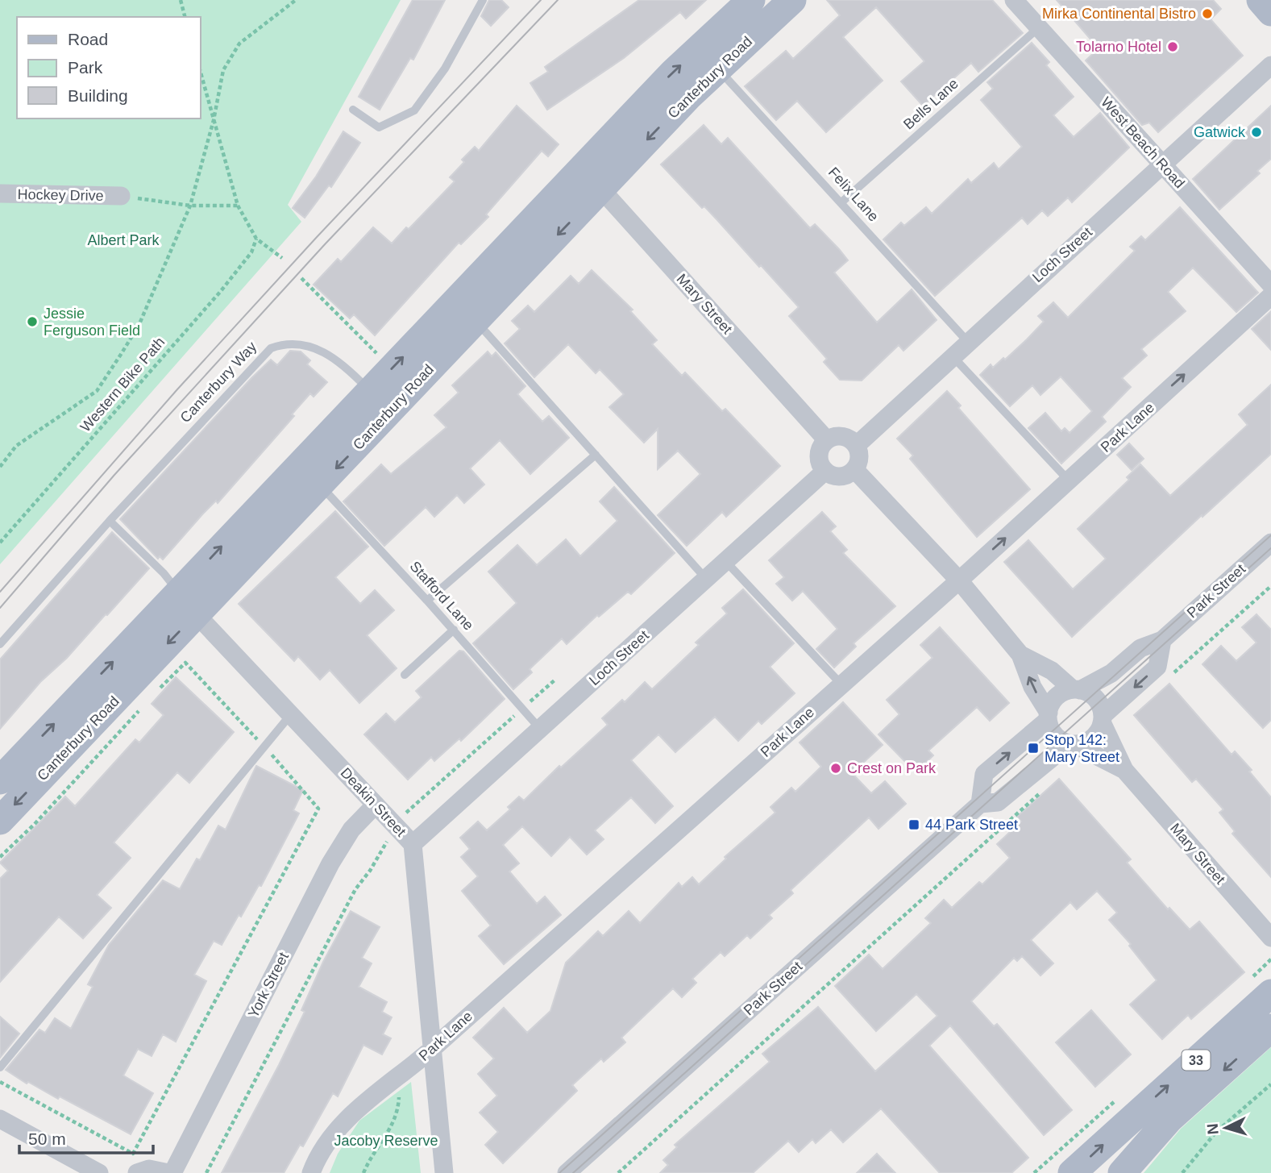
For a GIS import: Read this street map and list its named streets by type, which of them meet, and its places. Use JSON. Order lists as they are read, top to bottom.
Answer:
{
  "streets": {
    "main road": ["Canterbury Road", "33"],
    "street": [
      "West Beach Road",
      "Hockey Drive",
      "Loch Street",
      "Mary Street",
      "Park Lane",
      "Park Street",
      "Deakin Street",
      "York Street"
    ],
    "lane": [
      "Bells Lane",
      "Felix Lane",
      "Canterbury Way",
      "Stafford Lane"
    ],
    "path": ["Western Bike Path"]
  },
  "crossings": [
    ["Canterbury Road", "Felix Lane"],
    ["Canterbury Road", "Mary Street"],
    ["Canterbury Road", "Canterbury Way"],
    ["Canterbury Road", "Stafford Lane"],
    ["Canterbury Road", "Deakin Street"],
    ["Bells Lane", "West Beach Road"],
    ["Bells Lane", "Felix Lane"],
    ["West Beach Road", "Loch Street"],
    ["Felix Lane", "Loch Street"],
    ["Loch Street", "Mary Street"],
    ["Loch Street", "Stafford Lane"],
    ["Loch Street", "Deakin Street"],
    ["Mary Street", "Park Street"],
    ["Park Lane", "Deakin Street"],
    ["Deakin Street", "York Street"]
  ],
  "parks": ["Albert Park", "Jacoby Reserve"],
  "places": {
    "other": [
      "Mirka Continental Bistro",
      "Tolarno Hotel",
      "Gatwick",
      "Jessie Ferguson Field",
      "Crest on Park"
    ],
    "transit": ["Stop 142: Mary Street", "44 Park Street"]
  },
  "legend": ["Road", "Park", "Building"],
  "scale_bar": "50 m",
  "north": "left"
}
